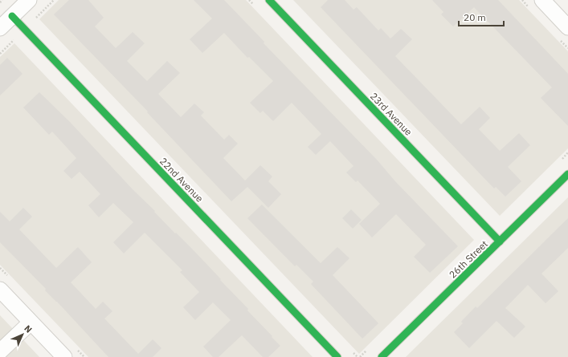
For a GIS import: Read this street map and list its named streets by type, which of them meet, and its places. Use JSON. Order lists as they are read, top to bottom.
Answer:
{
  "streets": {
    "street": ["23rd Avenue", "22nd Avenue", "26th Street"]
  },
  "crossings": [
    ["23rd Avenue", "26th Street"]
  ],
  "scale_bar": "20 m",
  "north": "top right"
}
